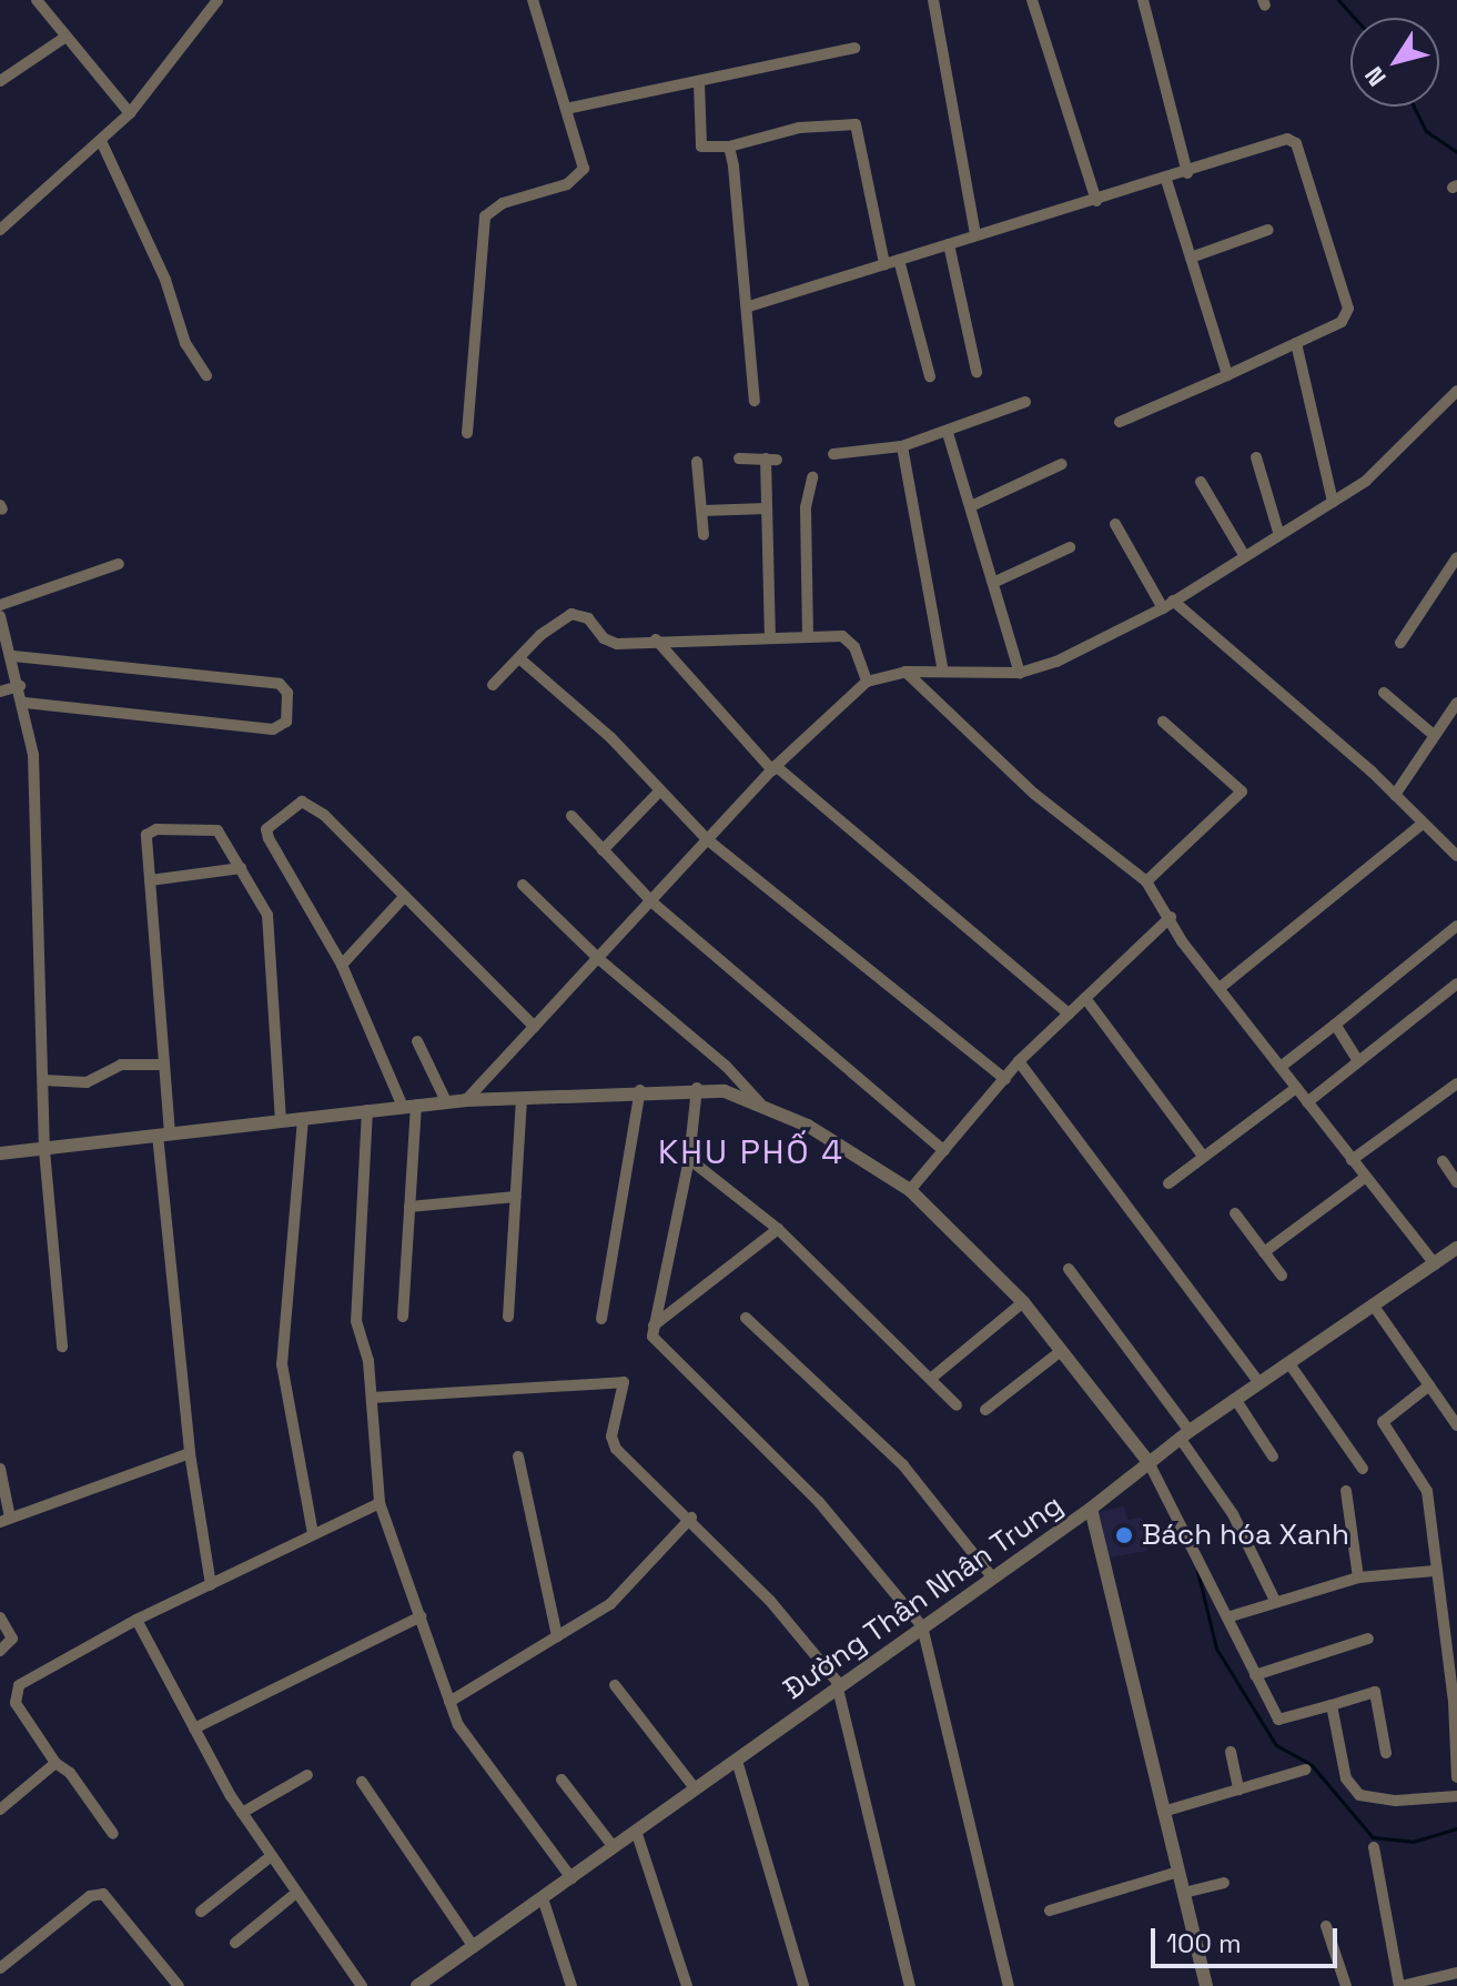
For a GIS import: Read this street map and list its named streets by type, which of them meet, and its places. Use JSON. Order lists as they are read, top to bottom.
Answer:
{
  "streets": {
    "street": ["Đường Thân Nhân Trung"]
  },
  "districts": ["KHU PHỐ 4"],
  "places": ["Bách hóa Xanh"],
  "scale_bar": "100 m",
  "north": "bottom left"
}
